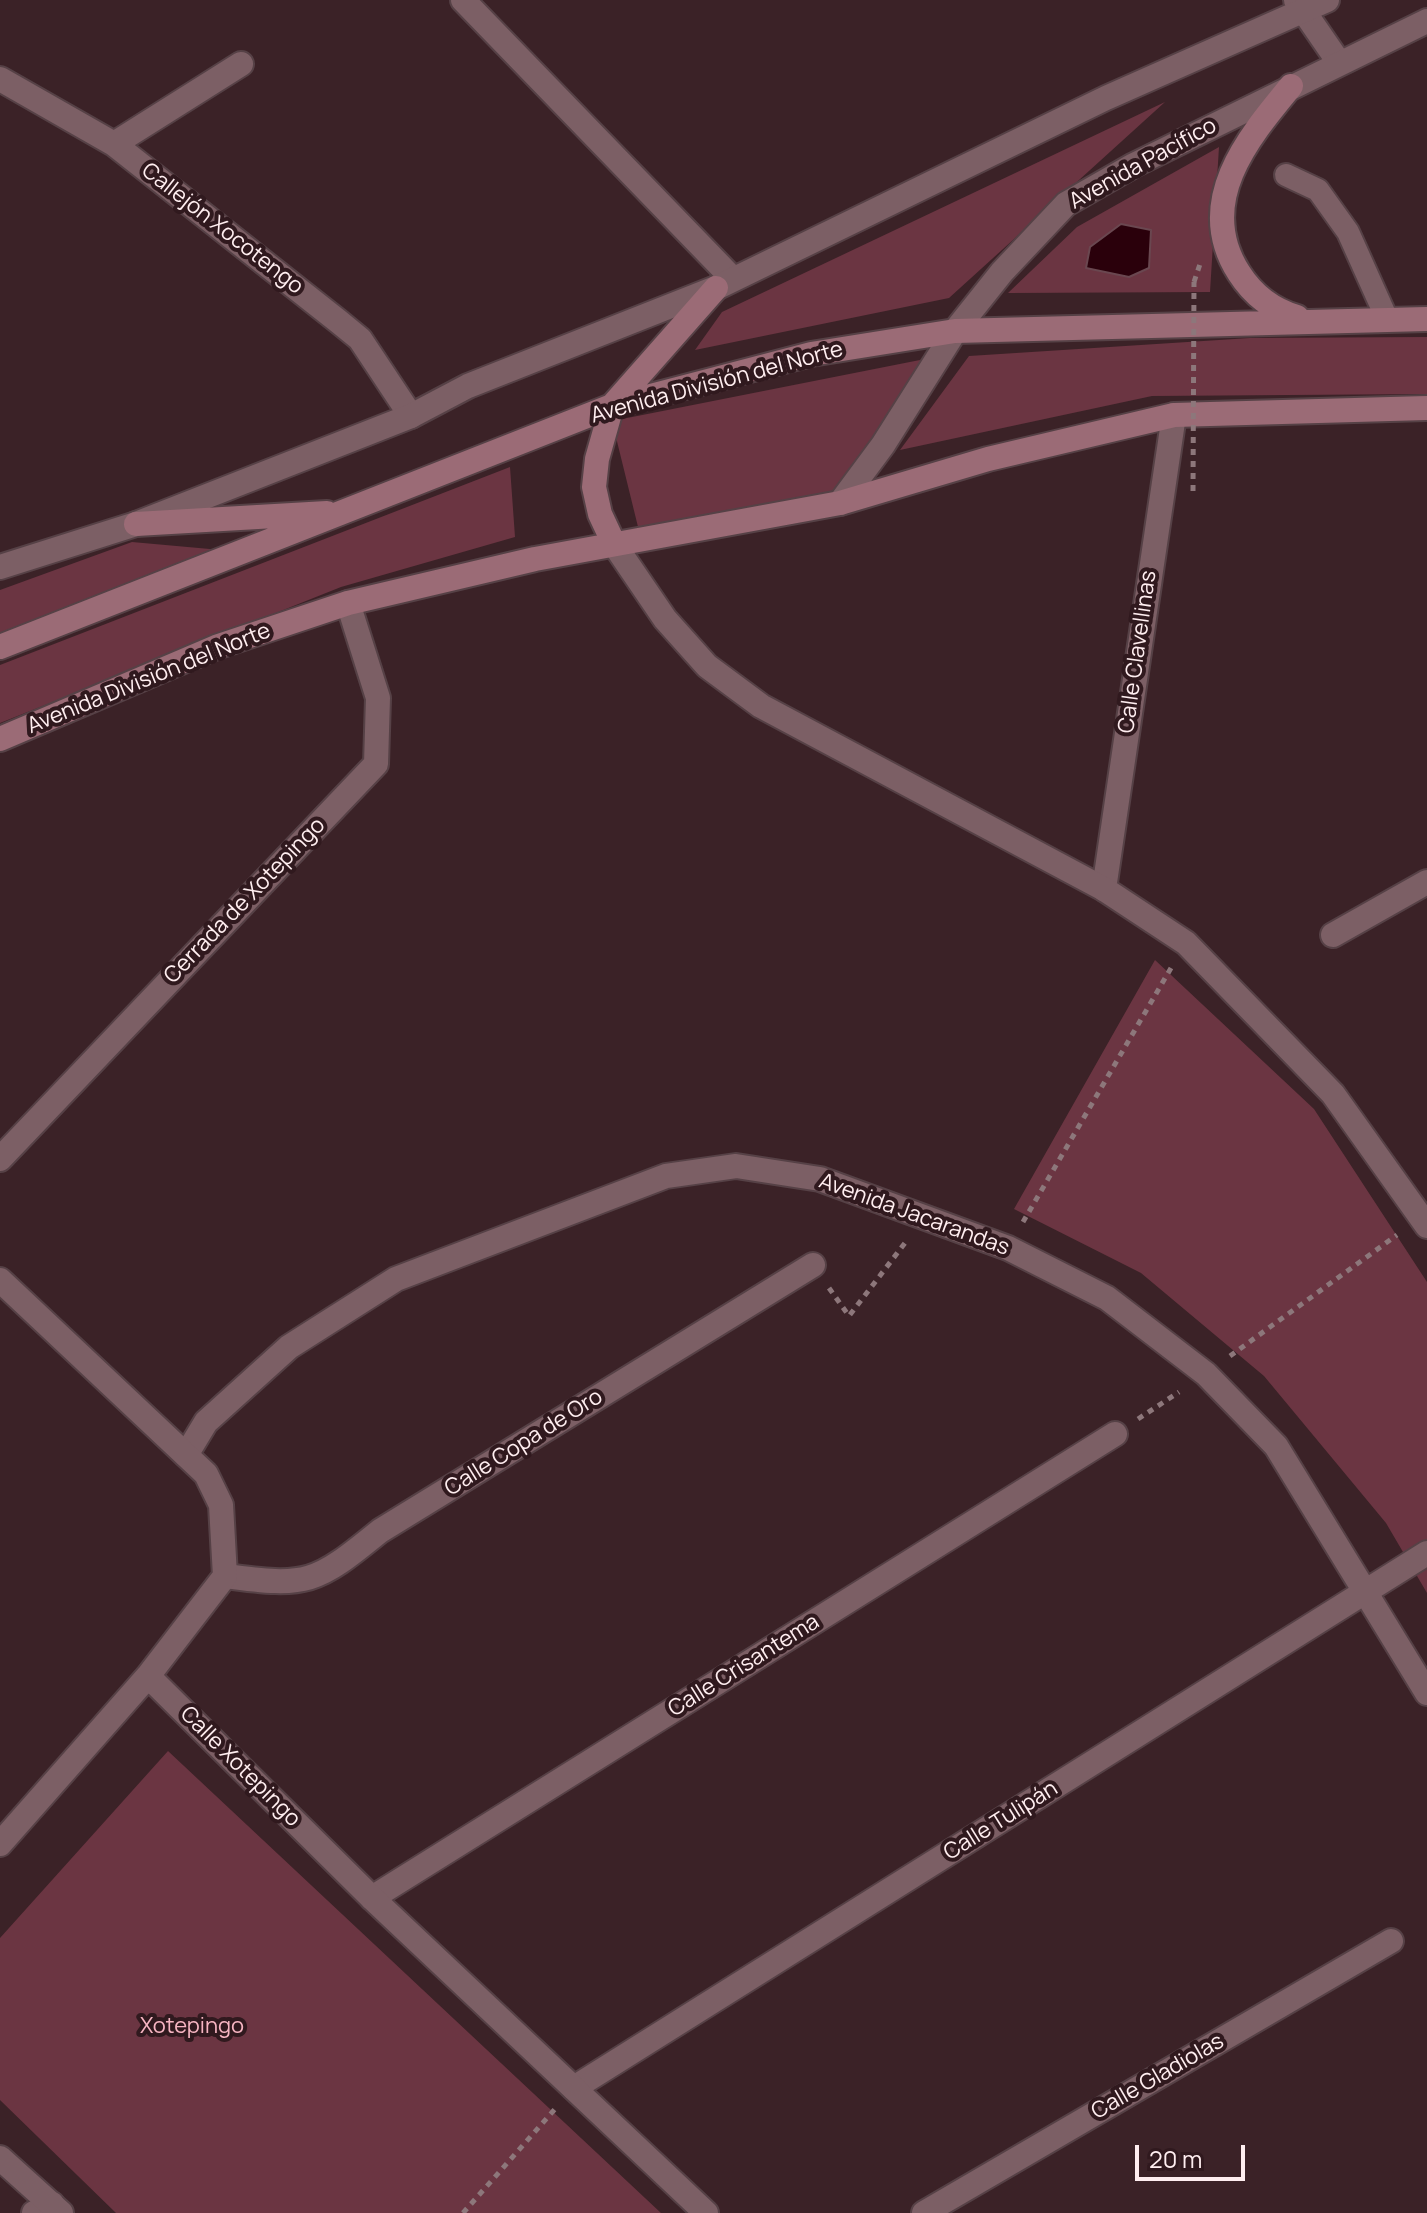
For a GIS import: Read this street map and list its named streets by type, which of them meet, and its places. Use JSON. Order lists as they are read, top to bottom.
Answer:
{
  "streets": {
    "main road": ["Avenida División del Norte"],
    "street": [
      "Avenida Pacífico",
      "Callejón Xocotengo",
      "Calle Clavellinas",
      "Cerrada de Xotepingo",
      "Avenida Jacarandas",
      "Calle Copa de Oro",
      "Calle Crisantema",
      "Calle Xotepingo",
      "Calle Tulipán",
      "Calle Gladiolas"
    ]
  },
  "crossings": [
    ["Avenida Pacífico", "Avenida División del Norte"],
    ["Avenida División del Norte", "Calle Clavellinas"],
    ["Avenida División del Norte", "Cerrada de Xotepingo"],
    ["Avenida Jacarandas", "Calle Tulipán"],
    ["Calle Crisantema", "Calle Xotepingo"],
    ["Calle Xotepingo", "Calle Tulipán"]
  ],
  "parks": ["Xotepingo"],
  "scale_bar": "20 m"
}
